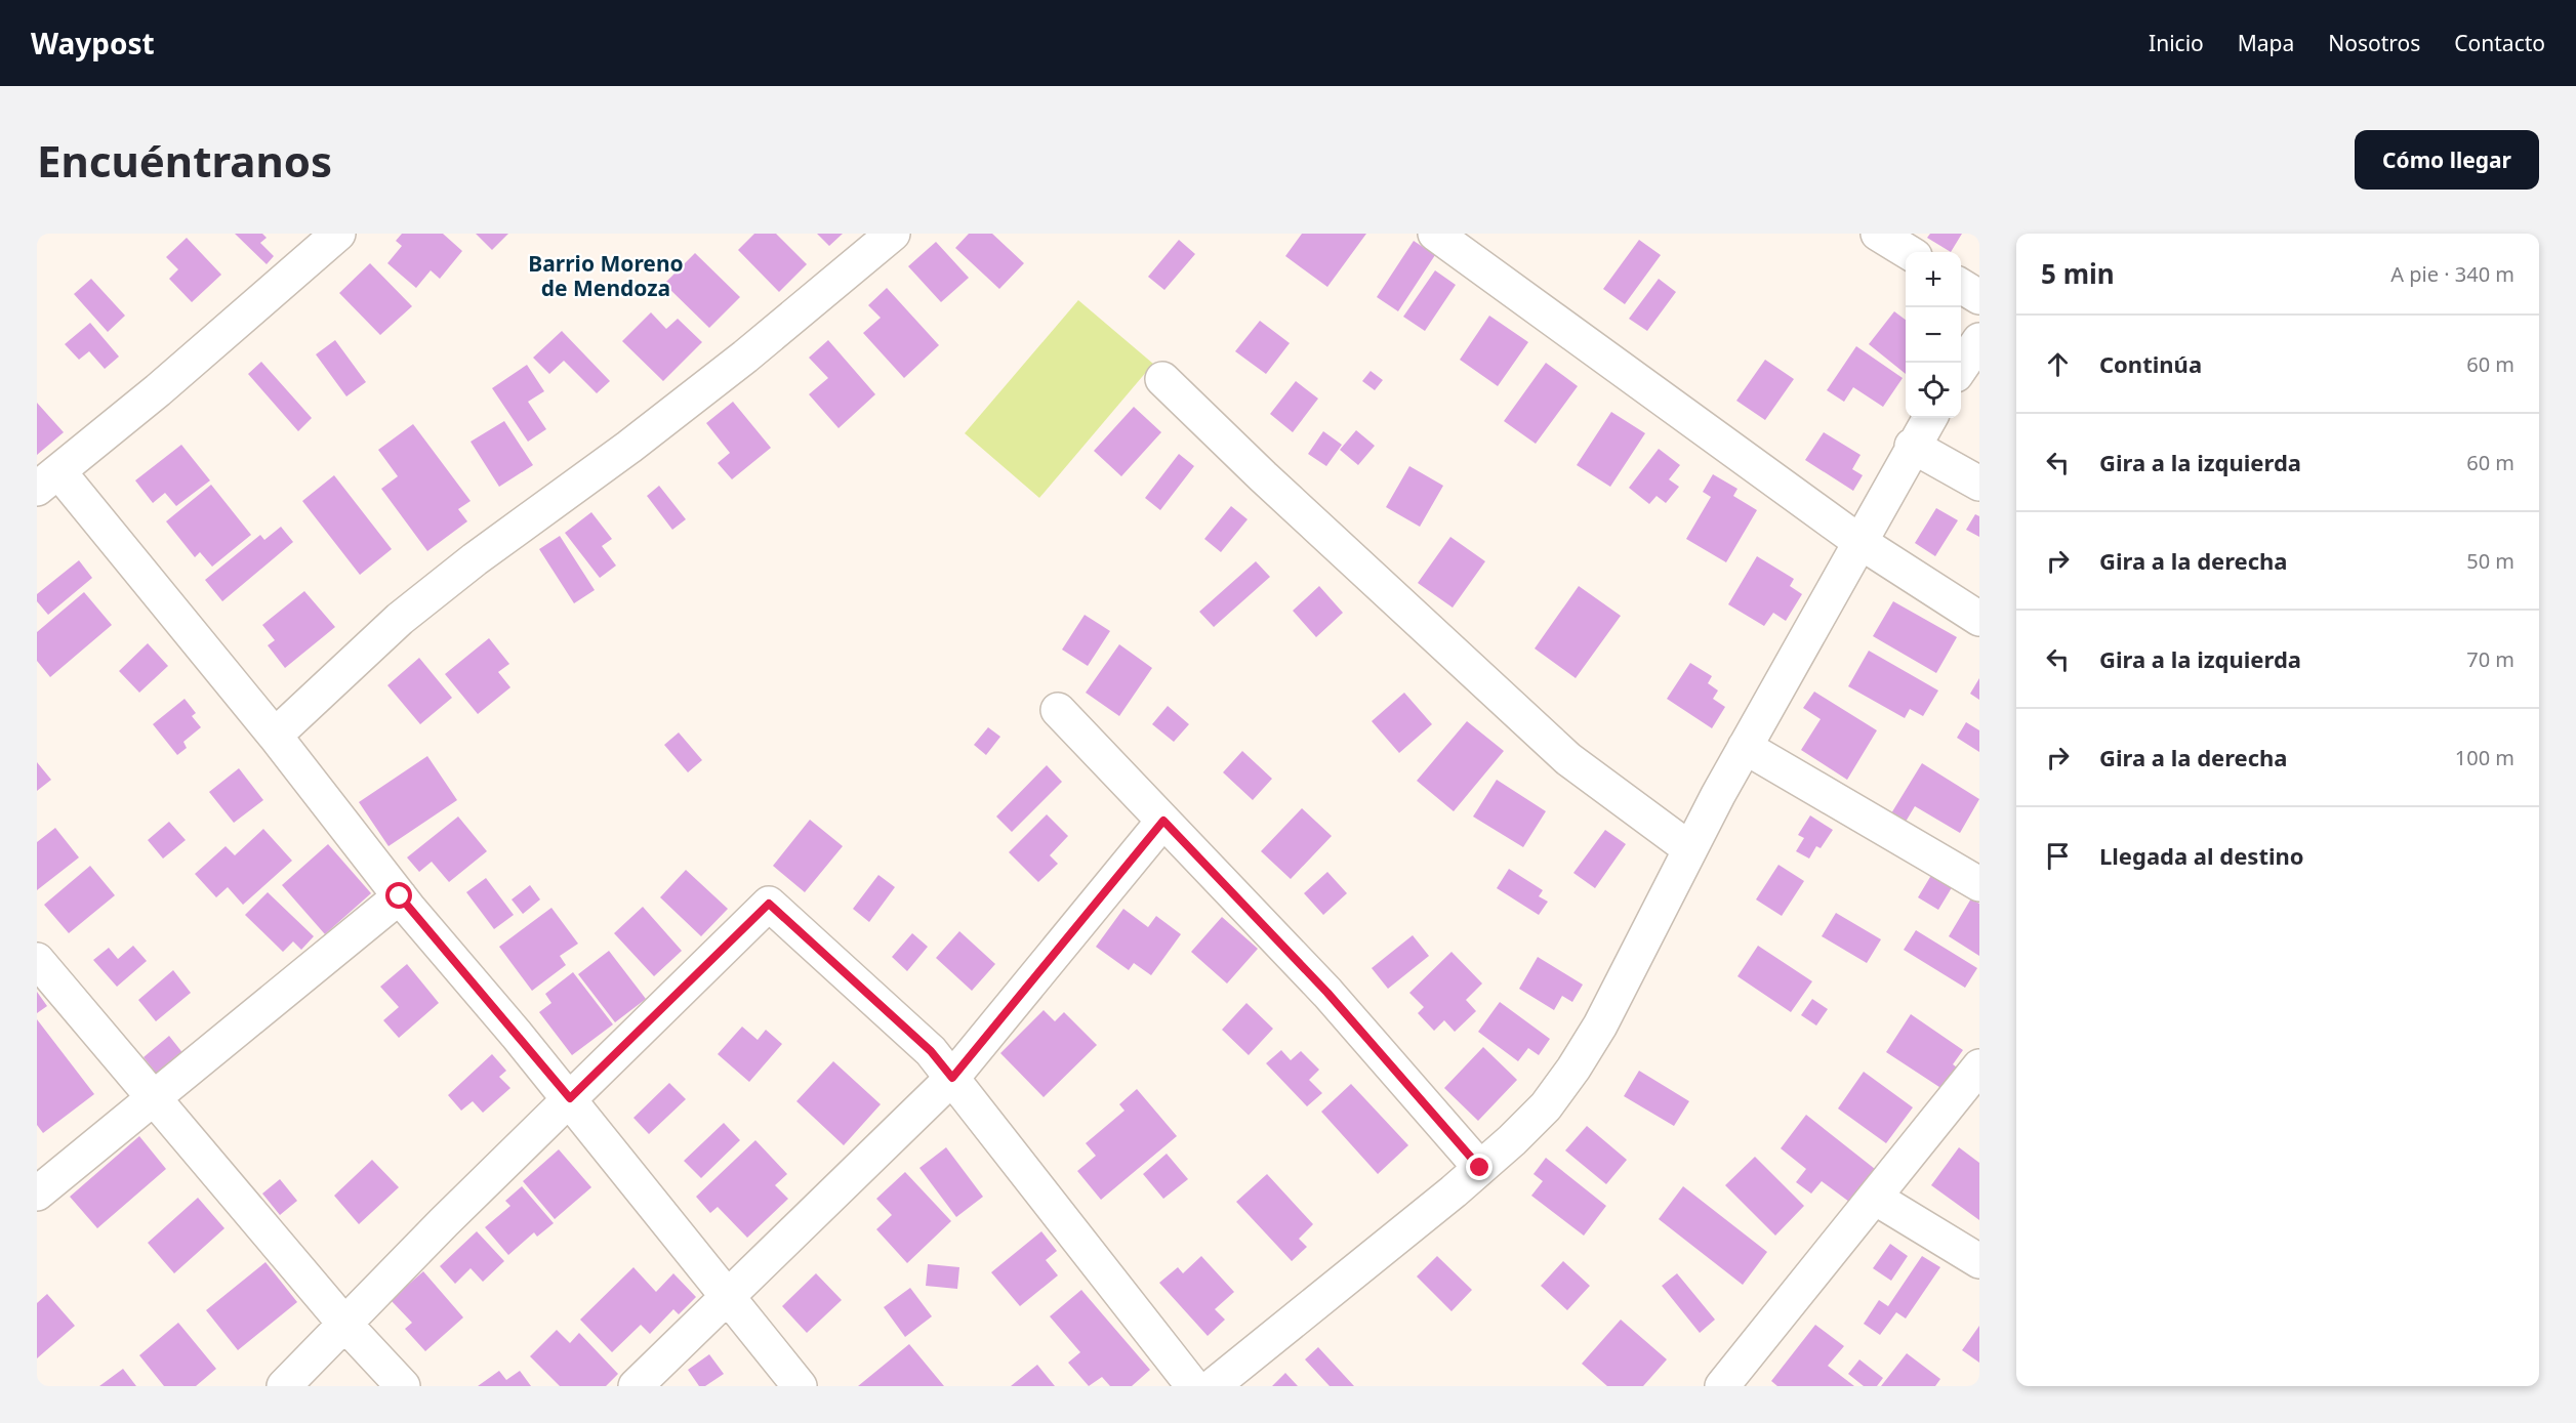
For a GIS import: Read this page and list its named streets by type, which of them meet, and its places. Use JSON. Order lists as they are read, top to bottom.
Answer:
{
  "districts": ["Barrio Moreno de Mendoza"],
  "page": {
    "header": "Waypost",
    "nav": [
      "Inicio",
      "Mapa",
      "Nosotros",
      "Contacto"
    ],
    "buttons": "Cómo llegar",
    "title": "Encuéntranos",
    "heading": ["5 min", "A pie · 340 m"],
    "map_buttons": ["+", "−"],
    "list": [
      ["Continúa", "60 m"],
      ["Gira a la izquierda", "60 m"],
      ["Gira a la derecha", "50 m"],
      ["Gira a la izquierda", "70 m"],
      ["Gira a la derecha", "100 m"],
      "Llegada al destino"
    ]
  }
}
